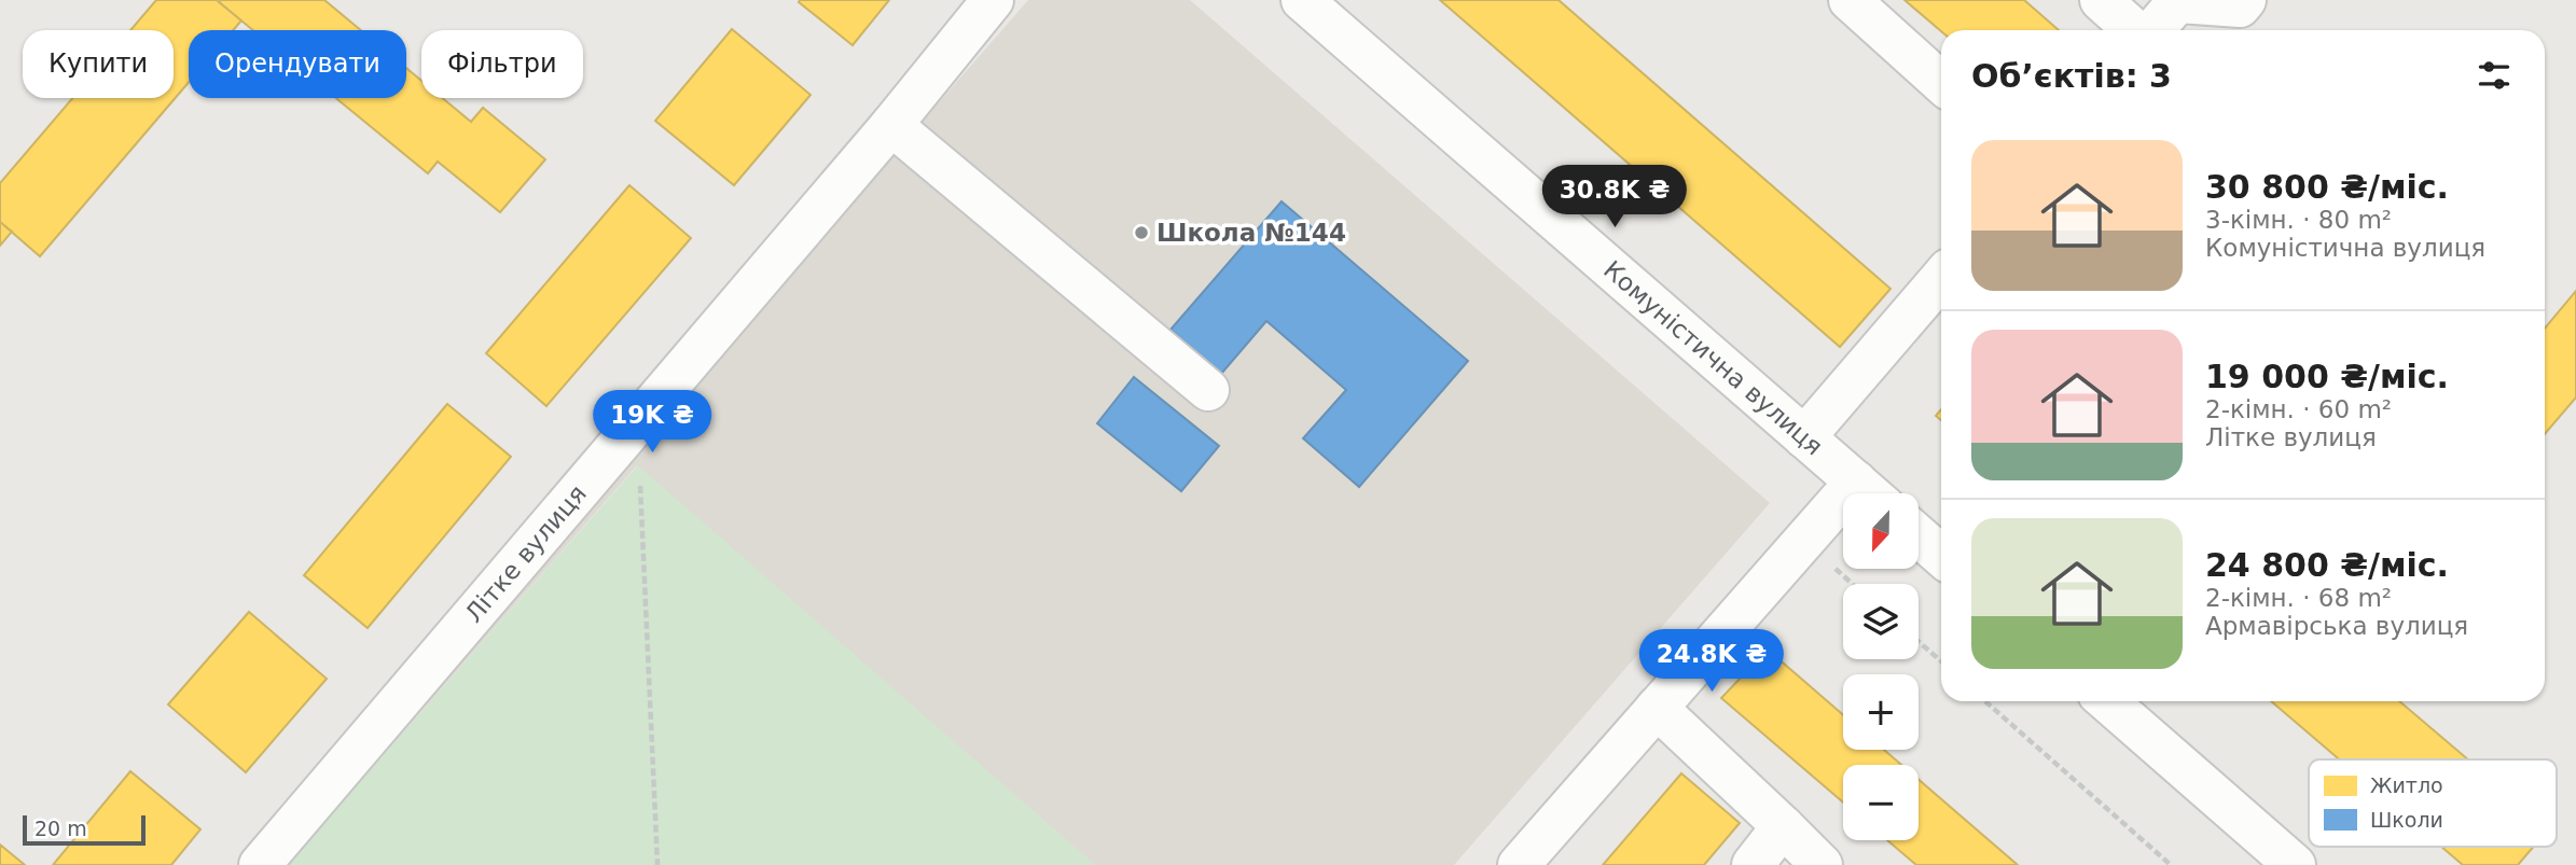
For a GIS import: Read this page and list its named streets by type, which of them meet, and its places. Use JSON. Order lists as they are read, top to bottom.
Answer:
{
  "streets": {
    "street": ["Комуністична вулиця", "Літке вулиця"]
  },
  "places": ["Школа №144"],
  "legend": ["Житло", "Школи"],
  "scale_bar": "20 m",
  "north": "bottom",
  "page": {
    "chip": ["Купити", "Орендувати", "Фільтри"],
    "heading": "Об’єктів: 3",
    "list": [
      {
        "name": "30 800 ₴/міс.",
        "note": "3-кімн. · 80 m² · Комуністична вулиця"
      },
      {
        "name": "19 000 ₴/міс.",
        "note": "2-кімн. · 60 m² · Літке вулиця"
      },
      {
        "name": "24 800 ₴/міс.",
        "note": "2-кімн. · 68 m² · Армавірська вулиця"
      }
    ],
    "price": ["30.8K ₴", "19K ₴", "24.8K ₴"],
    "map_buttons": ["+", "−"],
    "scale": "20 m"
  }
}
